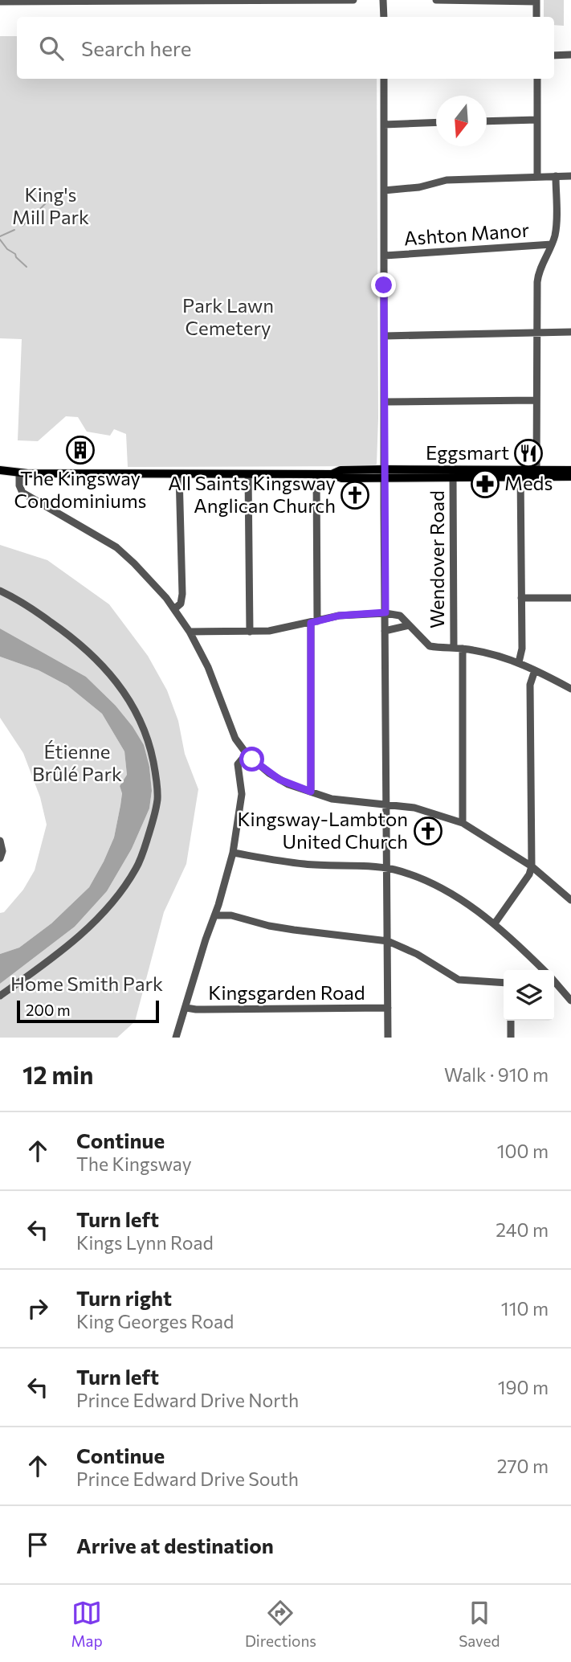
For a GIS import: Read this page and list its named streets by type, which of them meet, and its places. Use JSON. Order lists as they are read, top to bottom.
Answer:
{
  "streets": {
    "street": ["Ashton Manor", "Wendover Road", "Kingsgarden Road"]
  },
  "parks": [
    "King's Mill Park",
    "Park Lawn Cemetery",
    "Étienne Brûlé Park",
    "Home Smith Park"
  ],
  "places": {
    "building": ["The Kingsway Condominiums"],
    "restaurant": ["Eggsmart"],
    "pharmacy": ["Meds"],
    "church": ["All Saints Kingsway Anglican Church", "Kingsway-Lambton United Church"]
  },
  "scale_bar": "200 m",
  "north": "bottom",
  "page": {
    "search": "Search here",
    "scale": "200 m",
    "heading": ["12 min", "Walk · 910 m"],
    "list": [
      ["Continue", "The Kingsway", "100 m"],
      ["Turn left", "Kings Lynn Road", "240 m"],
      ["Turn right", "King Georges Road", "110 m"],
      ["Turn left", "Prince Edward Drive North", "190 m"],
      ["Continue", "Prince Edward Drive South", "270 m"],
      "Arrive at destination"
    ],
    "nav": ["Map", "Directions", "Saved"]
  }
}
